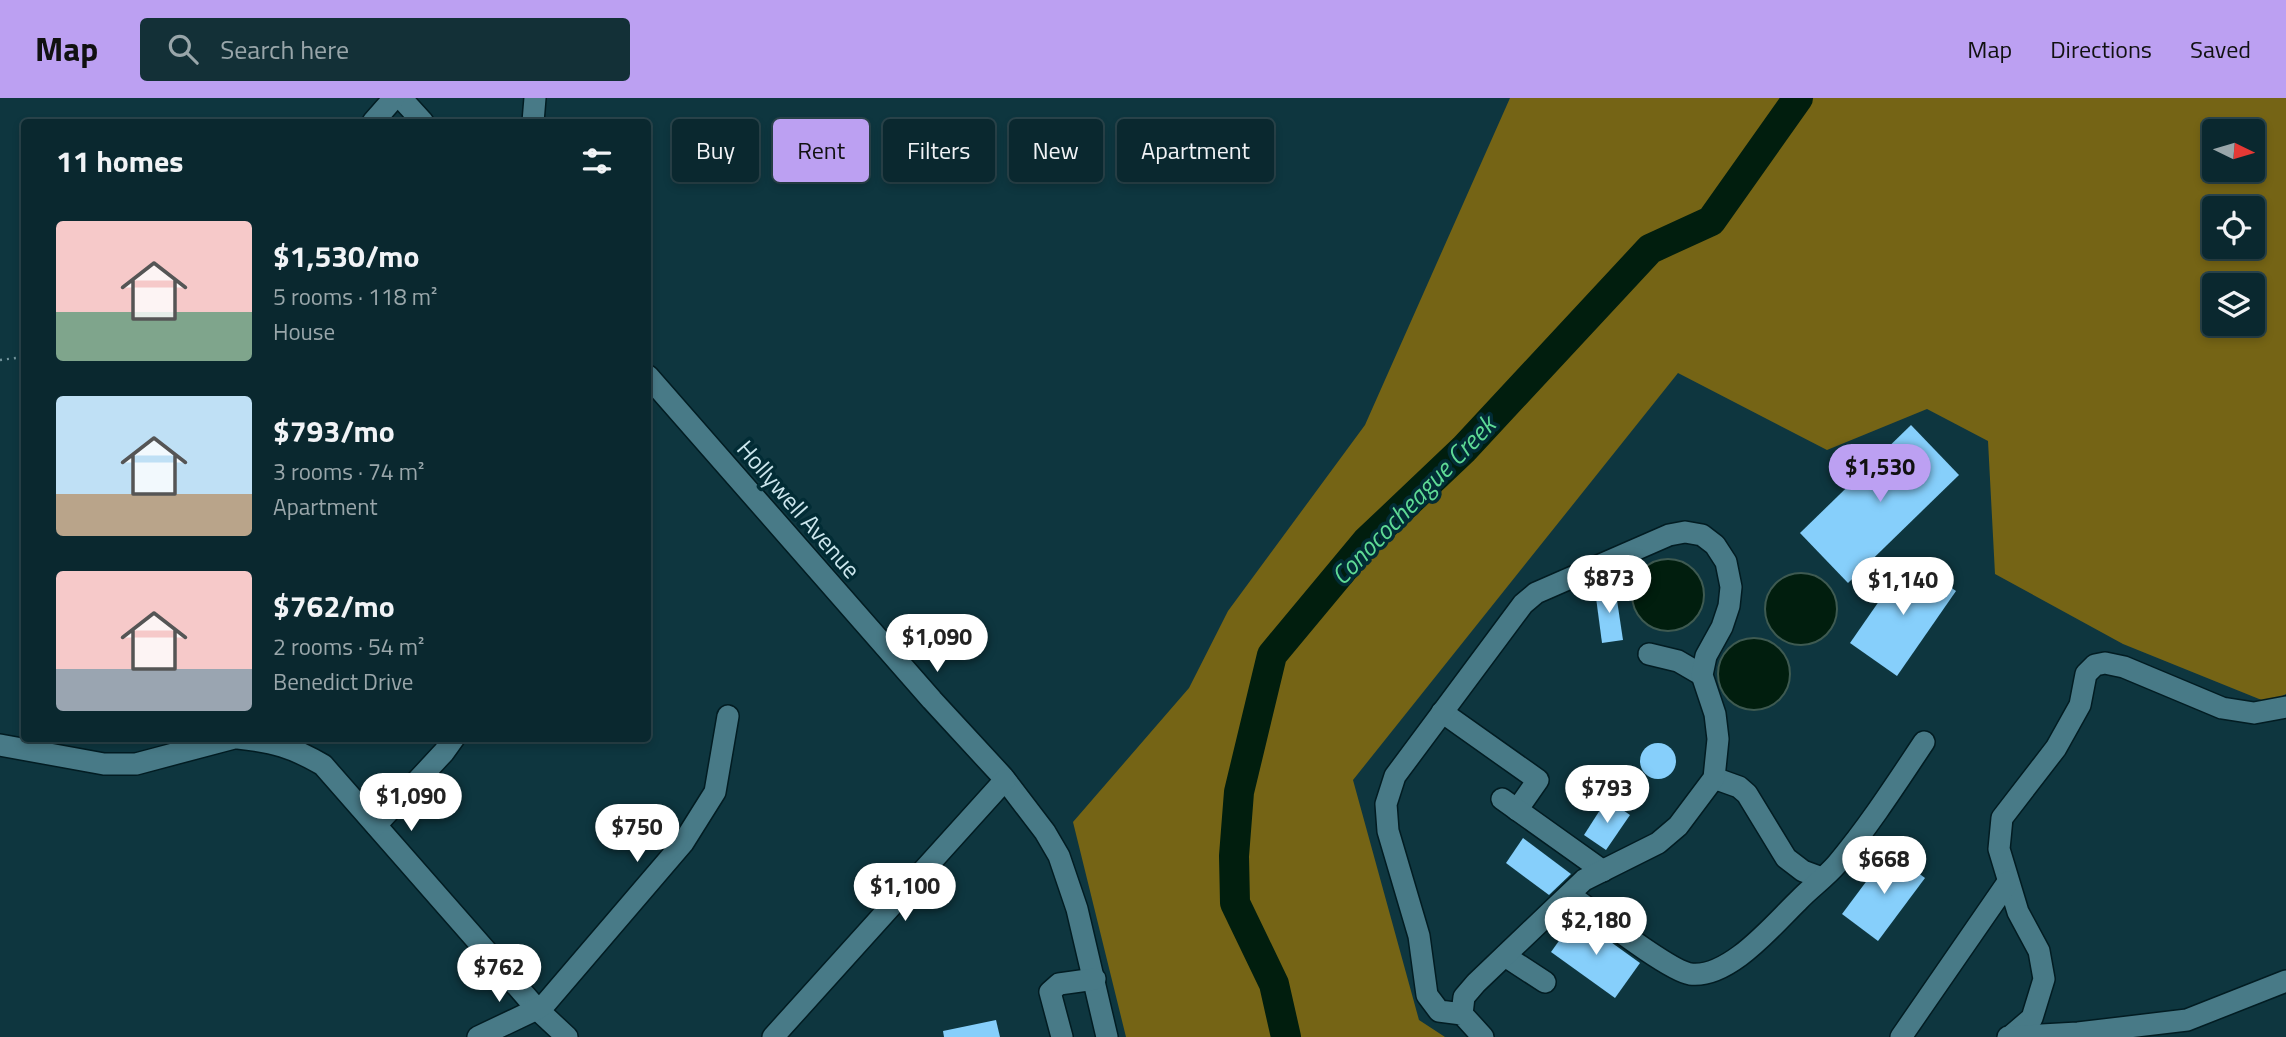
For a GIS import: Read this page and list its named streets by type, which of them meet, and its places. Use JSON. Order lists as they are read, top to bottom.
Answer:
{
  "streets": {
    "street": ["Hollywell Avenue"]
  },
  "water": ["Conococheague Creek"],
  "north": "right",
  "page": {
    "header": "Map",
    "search": "Search here",
    "nav": ["Map", "Directions", "Saved"],
    "chip": [
      "Buy",
      "Rent",
      "Filters",
      "New",
      "Apartment"
    ],
    "heading": "11 homes",
    "list": [
      {
        "name": "$1,530/mo",
        "note": "5 rooms · 118 m² · House"
      },
      {
        "name": "$793/mo",
        "note": "3 rooms · 74 m² · Apartment"
      },
      {
        "name": "$762/mo",
        "note": "2 rooms · 54 m² · Benedict Drive"
      }
    ],
    "price": [
      "$1,530",
      "$873",
      "$1,140",
      "$1,090",
      "$793",
      "$1,090",
      "$750",
      "$668",
      "$1,100",
      "$2,180",
      "$762"
    ]
  }
}
